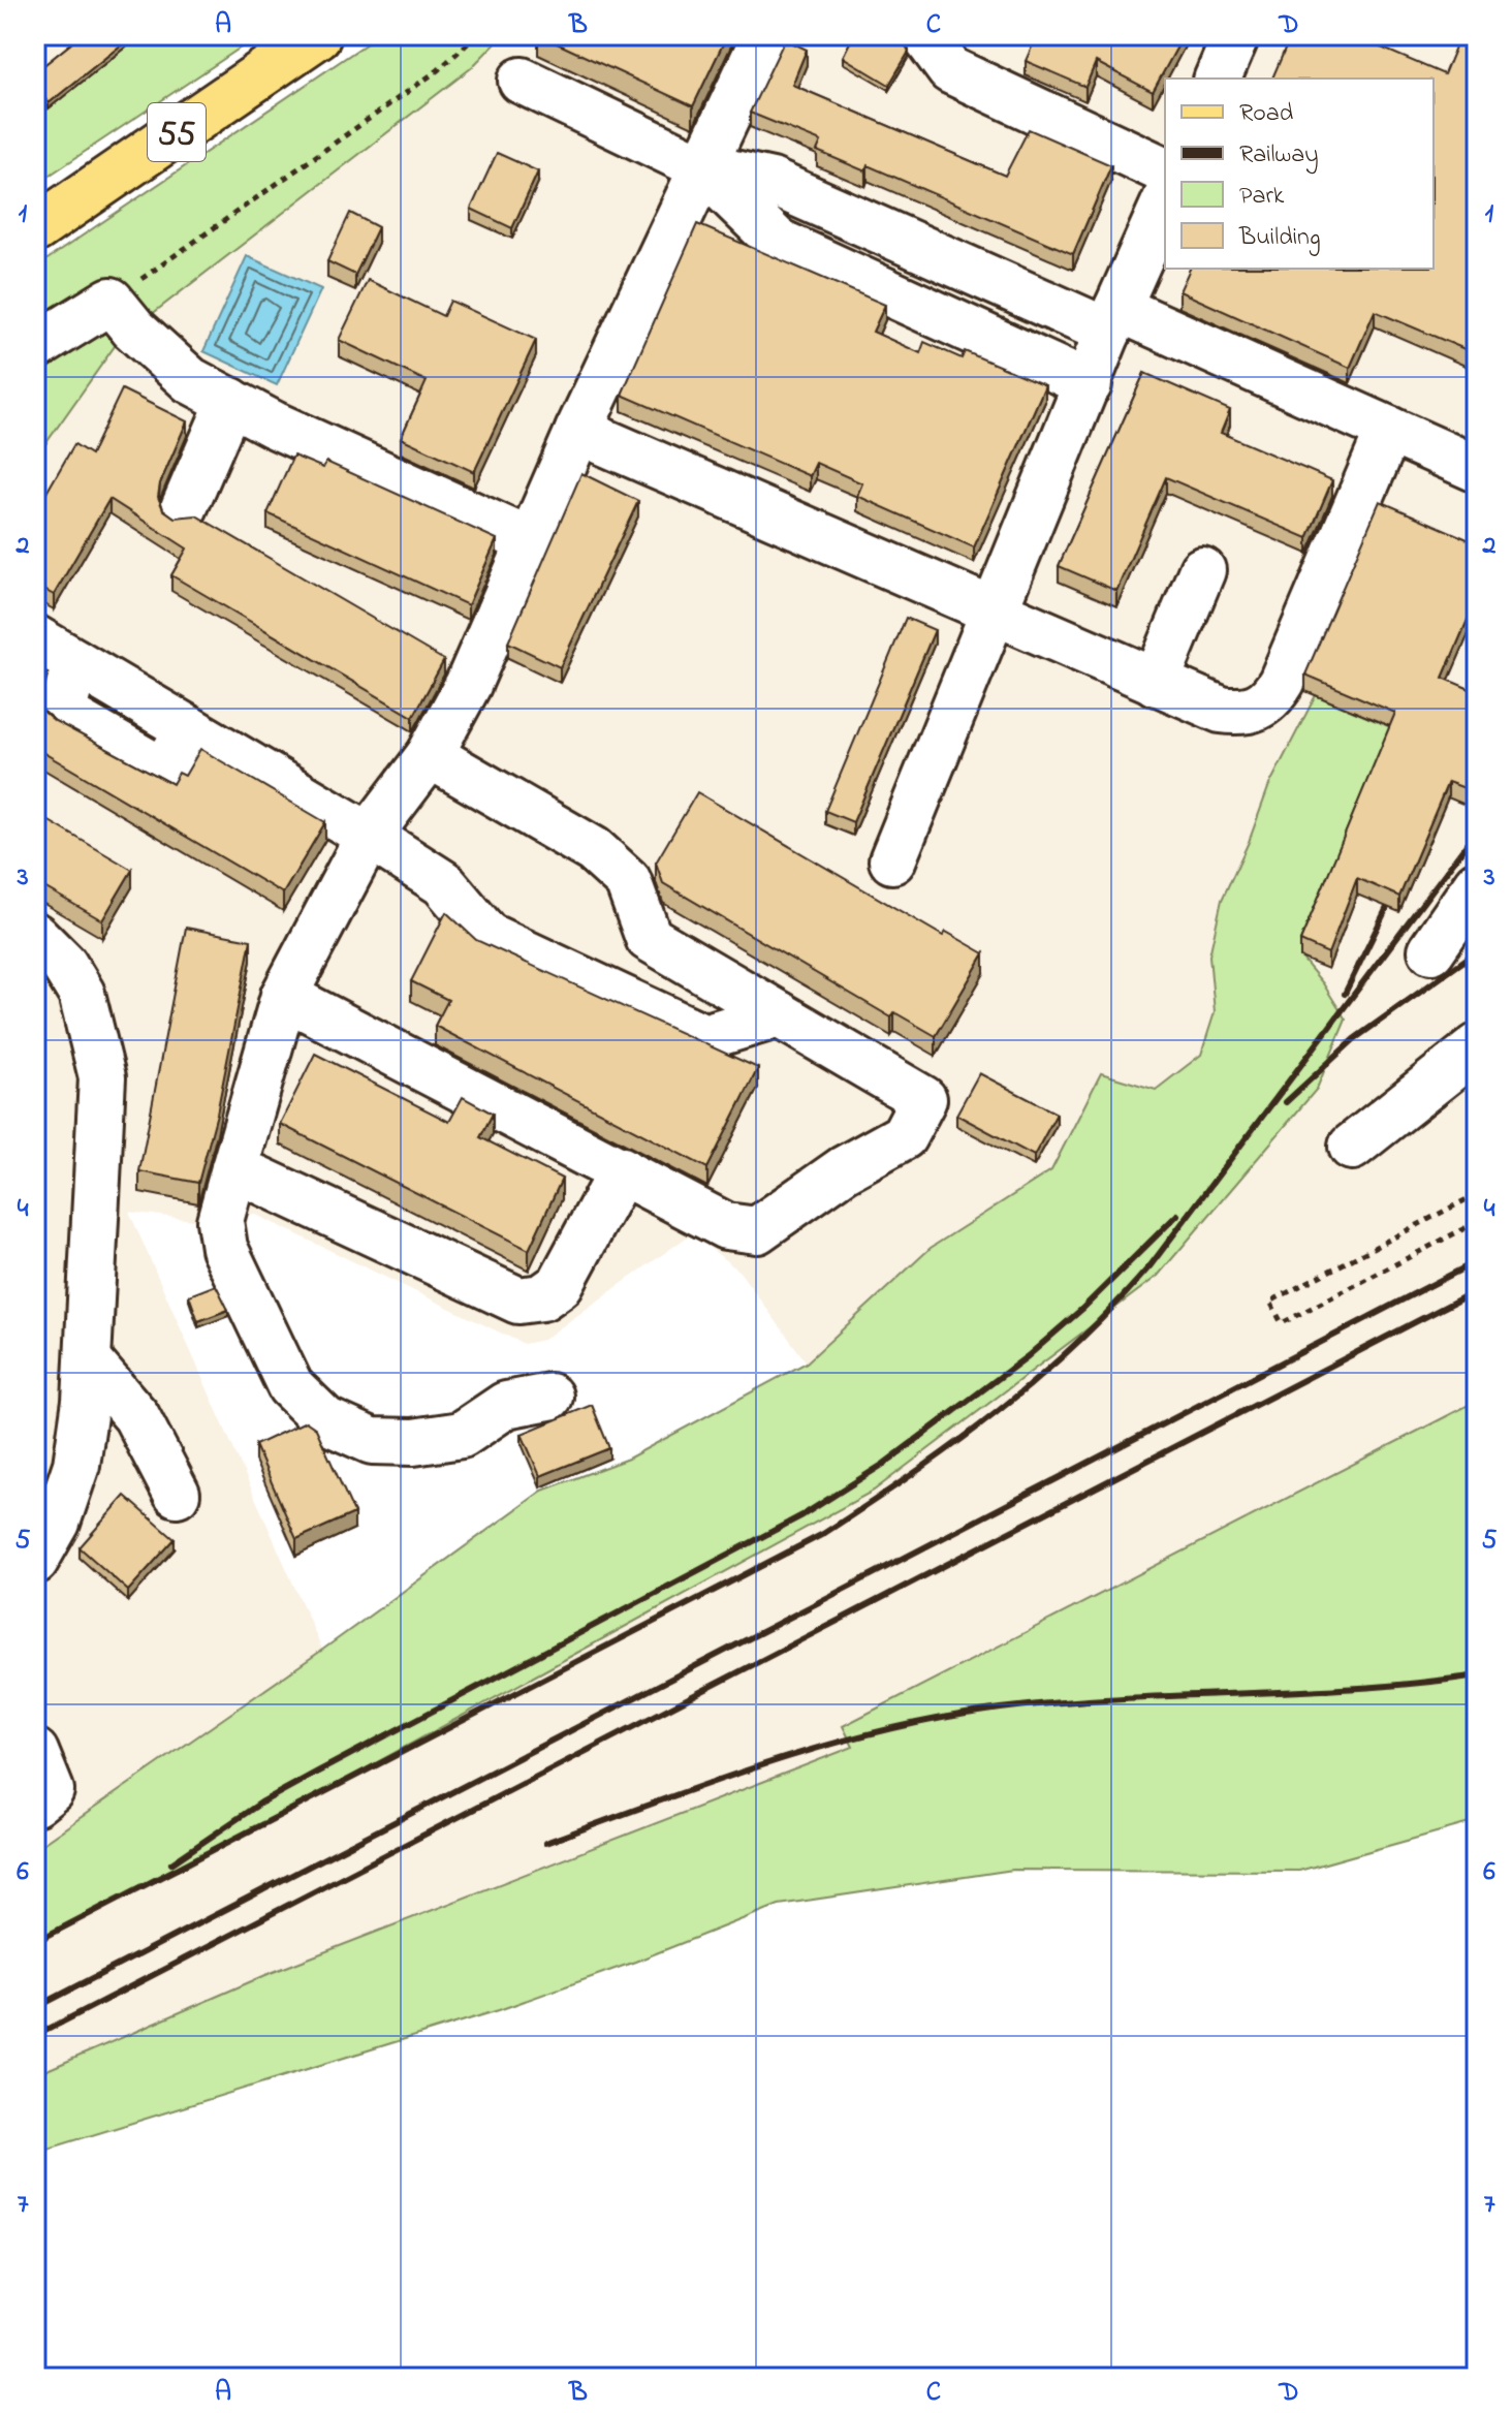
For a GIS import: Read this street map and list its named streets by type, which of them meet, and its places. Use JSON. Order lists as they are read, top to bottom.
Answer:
{
  "streets": {
    "main road": ["55"]
  },
  "legend": [
    "Road",
    "Railway",
    "Park",
    "Building"
  ],
  "grid": {
    "columns": [
      "A",
      "B",
      "C",
      "D"
    ],
    "rows": [
      "1",
      "2",
      "3",
      "4",
      "5",
      "6",
      "7"
    ]
  }
}
